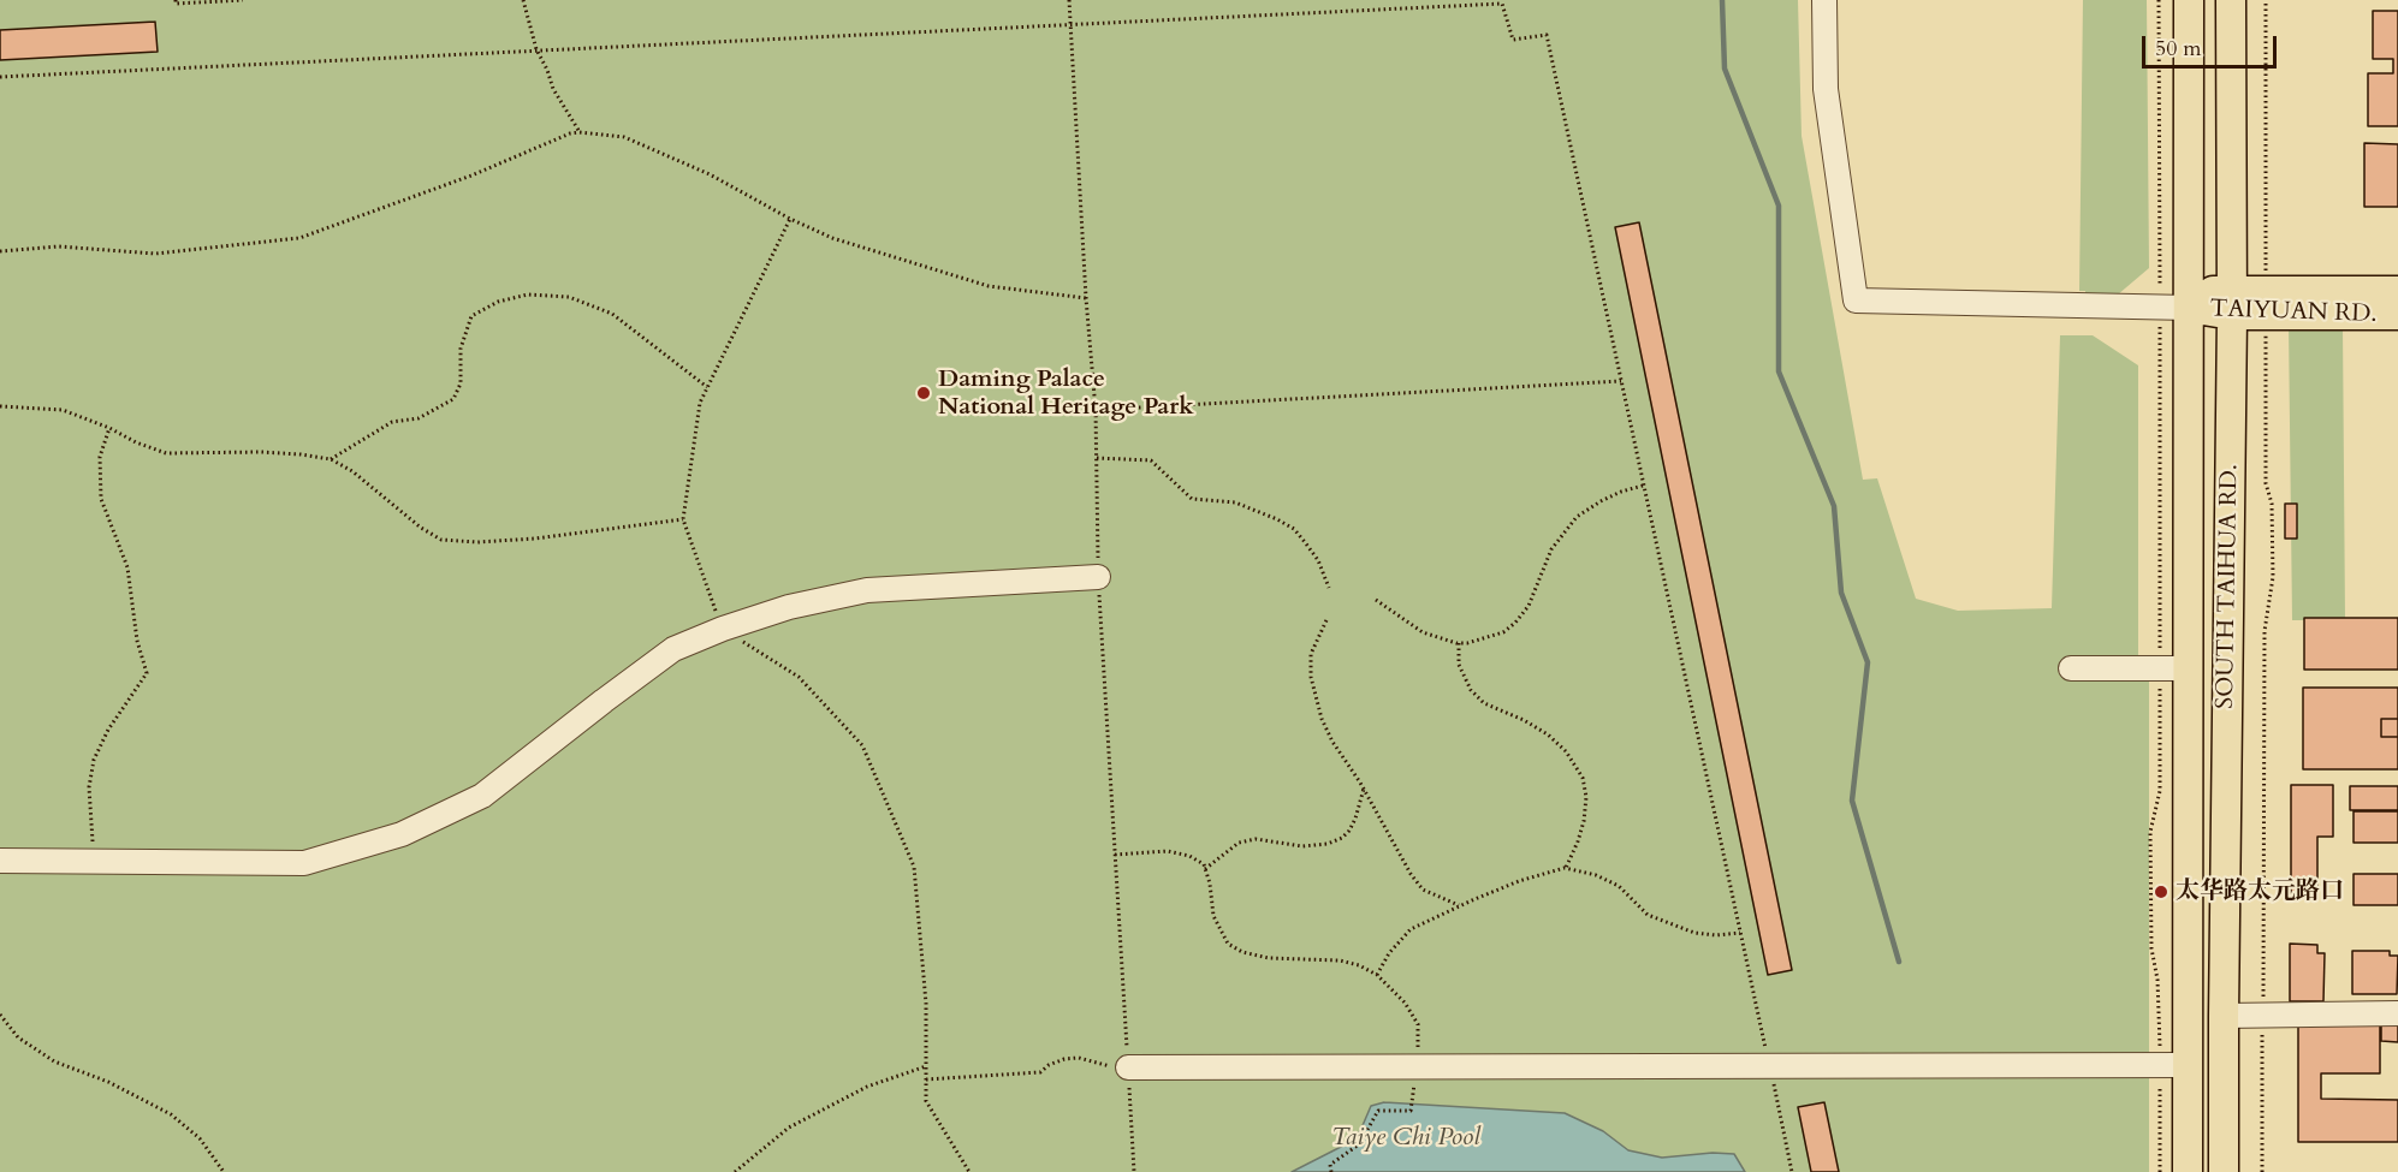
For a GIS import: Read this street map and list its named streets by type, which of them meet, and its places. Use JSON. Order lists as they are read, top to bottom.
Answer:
{
  "streets": {
    "main road": ["TAIYUAN RD.", "SOUTH TAIHUA RD."]
  },
  "crossings": [
    ["TAIYUAN RD.", "SOUTH TAIHUA RD."]
  ],
  "water": ["Taiye Chi Pool"],
  "places": ["Daming Palace National Heritage Park", "太华路太元路口"],
  "scale_bar": "50 m"
}
